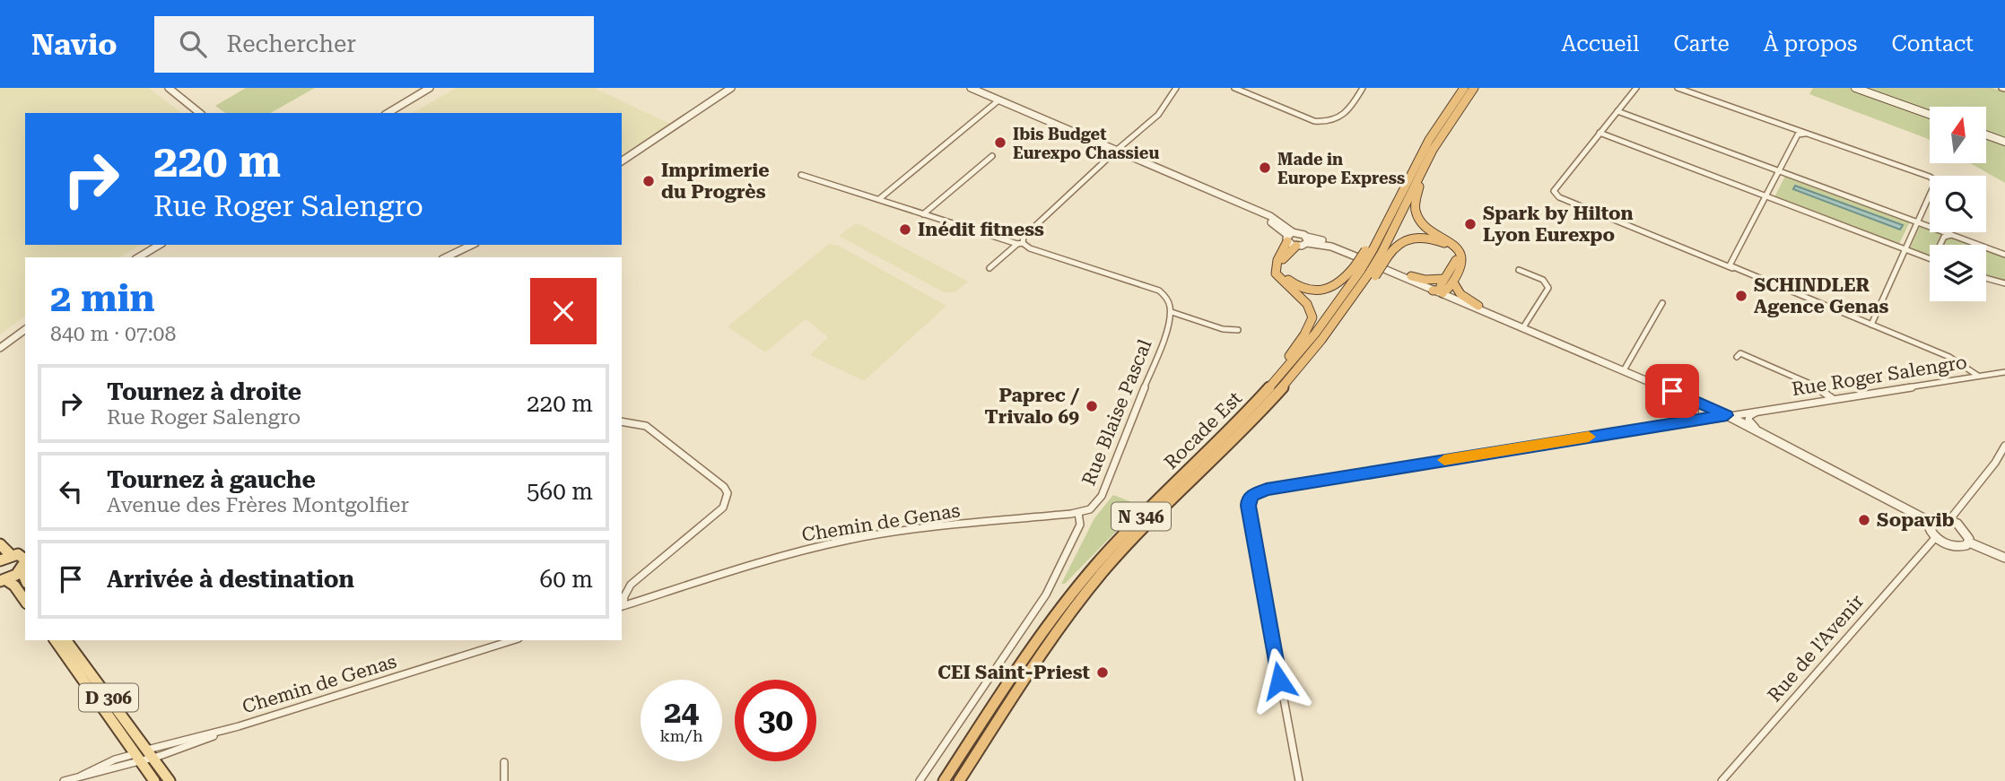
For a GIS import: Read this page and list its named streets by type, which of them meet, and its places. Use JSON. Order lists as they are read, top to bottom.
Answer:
{
  "streets": {
    "highway": ["Rocade Est", "N 346"],
    "main road": ["D 306"],
    "street": [
      "Rue Roger Salengro",
      "Rue Blaise Pascal",
      "Chemin de Genas",
      "Rue de l'Avenir"
    ]
  },
  "crossings": [
    ["Rue Blaise Pascal", "Chemin de Genas"],
    ["Chemin de Genas", "D 306"]
  ],
  "places": [
    "Ibis Budget Eurexpo Chassieu",
    "Made in Europe Express",
    "Imprimerie du Progrès",
    "Spark by Hilton Lyon Eurexpo",
    "Inédit fitness",
    "SCHINDLER Agence Genas",
    "Paprec / Trivalo 69",
    "Sopavib",
    "CEI Saint-Priest"
  ],
  "north": "top",
  "page": {
    "header": "Navio",
    "search": "Rechercher",
    "nav": [
      "Accueil",
      "Carte",
      "À propos",
      "Contact"
    ],
    "turn": ["220 m", "Rue Roger Salengro"],
    "heading": ["2 min", "840 m · 07:08"],
    "list": [
      {
        "name": "Tournez à droite",
        "note": "Rue Roger Salengro",
        "value": "220 m"
      },
      {
        "name": "Tournez à gauche",
        "note": "Avenue des Frères Montgolfier",
        "value": "560 m"
      },
      {
        "name": "Arrivée à destination",
        "value": "60 m"
      }
    ],
    "speed": "24 km/h",
    "limit": "30"
  }
}
